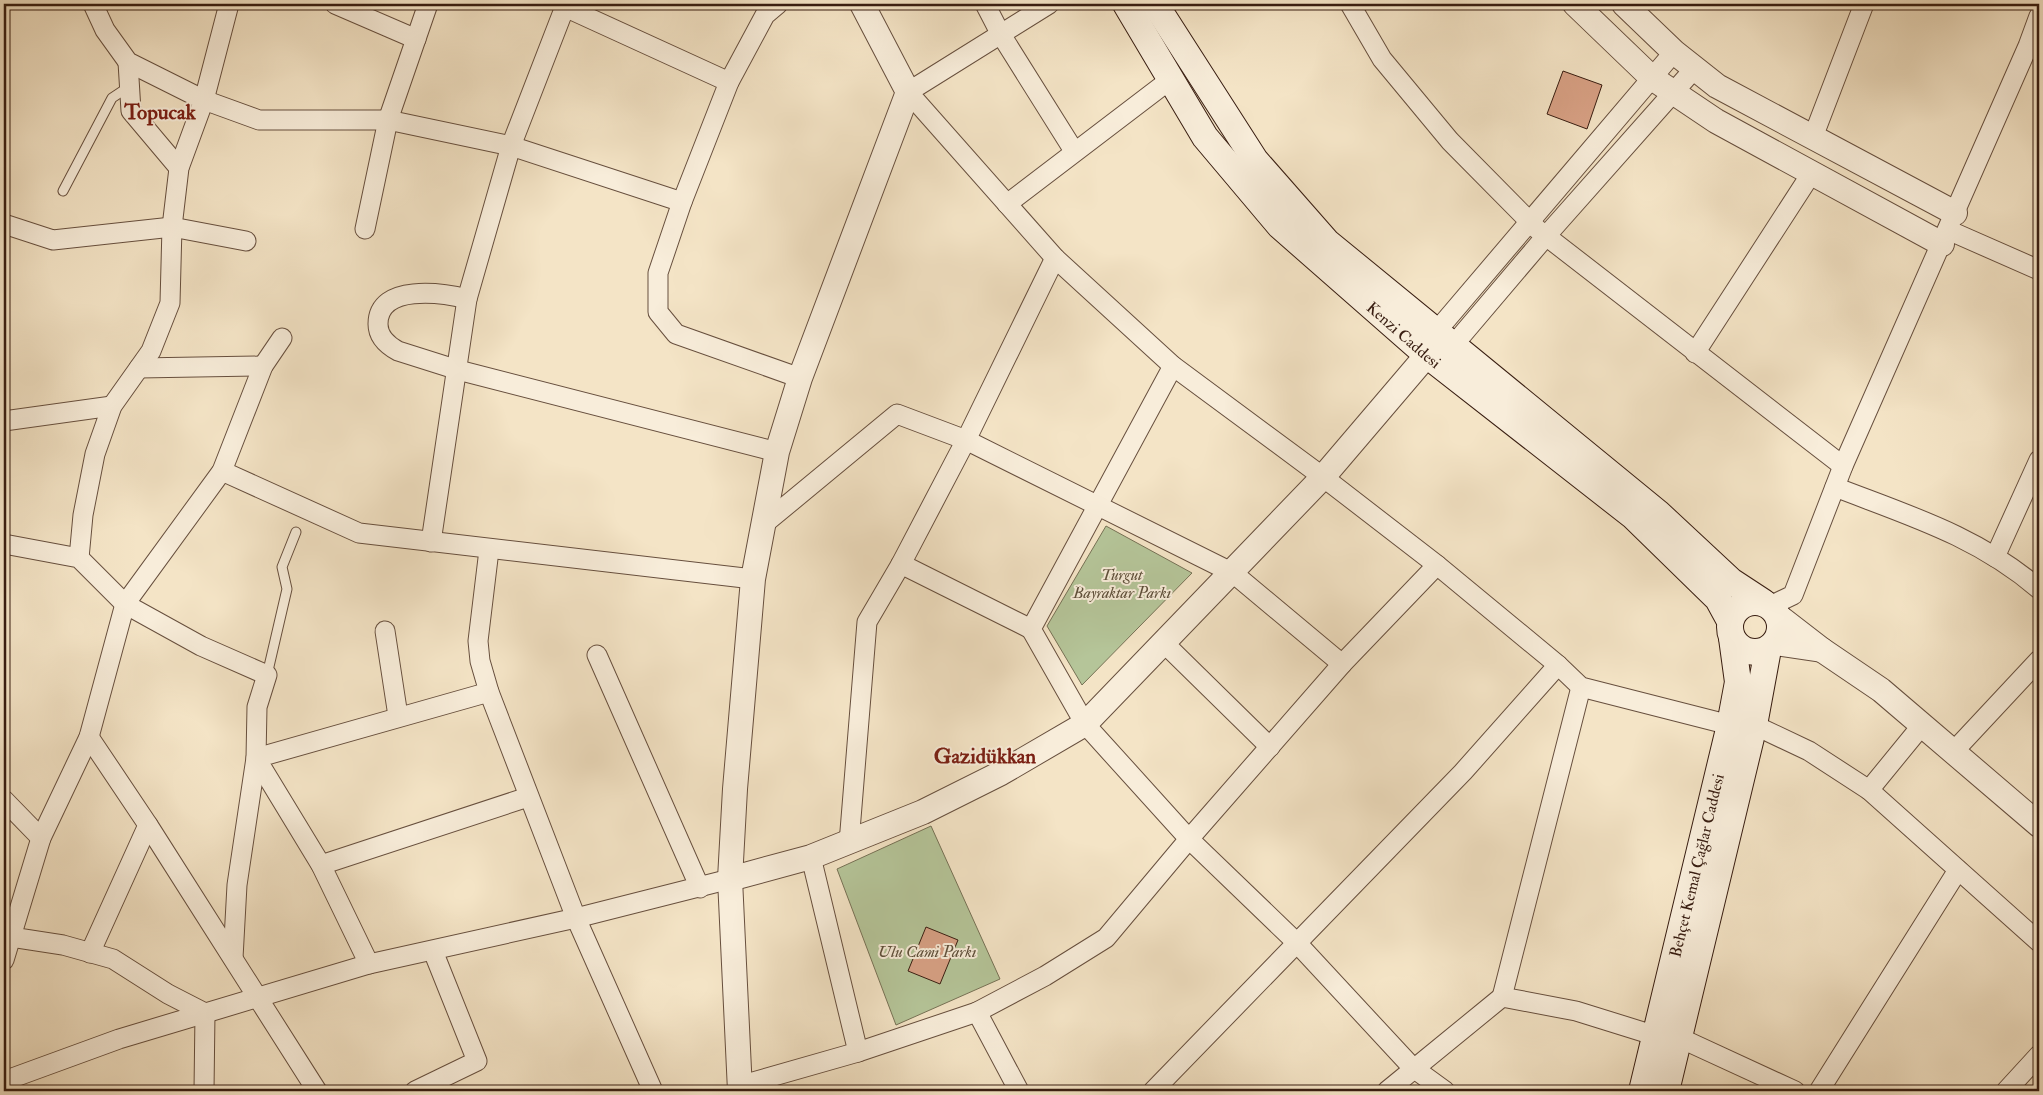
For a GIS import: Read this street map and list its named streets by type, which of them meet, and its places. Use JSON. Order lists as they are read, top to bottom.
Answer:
{
  "streets": {
    "main road": ["Kenzi Caddesi", "Behçet Kemal Çağlar Caddesi"]
  },
  "crossings": [
    ["Kenzi Caddesi", "Behçet Kemal Çağlar Caddesi"]
  ],
  "districts": ["Topucak", "Gazidükkan"],
  "parks": ["Turgut Bayraktar Parkı", "Ulu Cami Parkı"]
}
